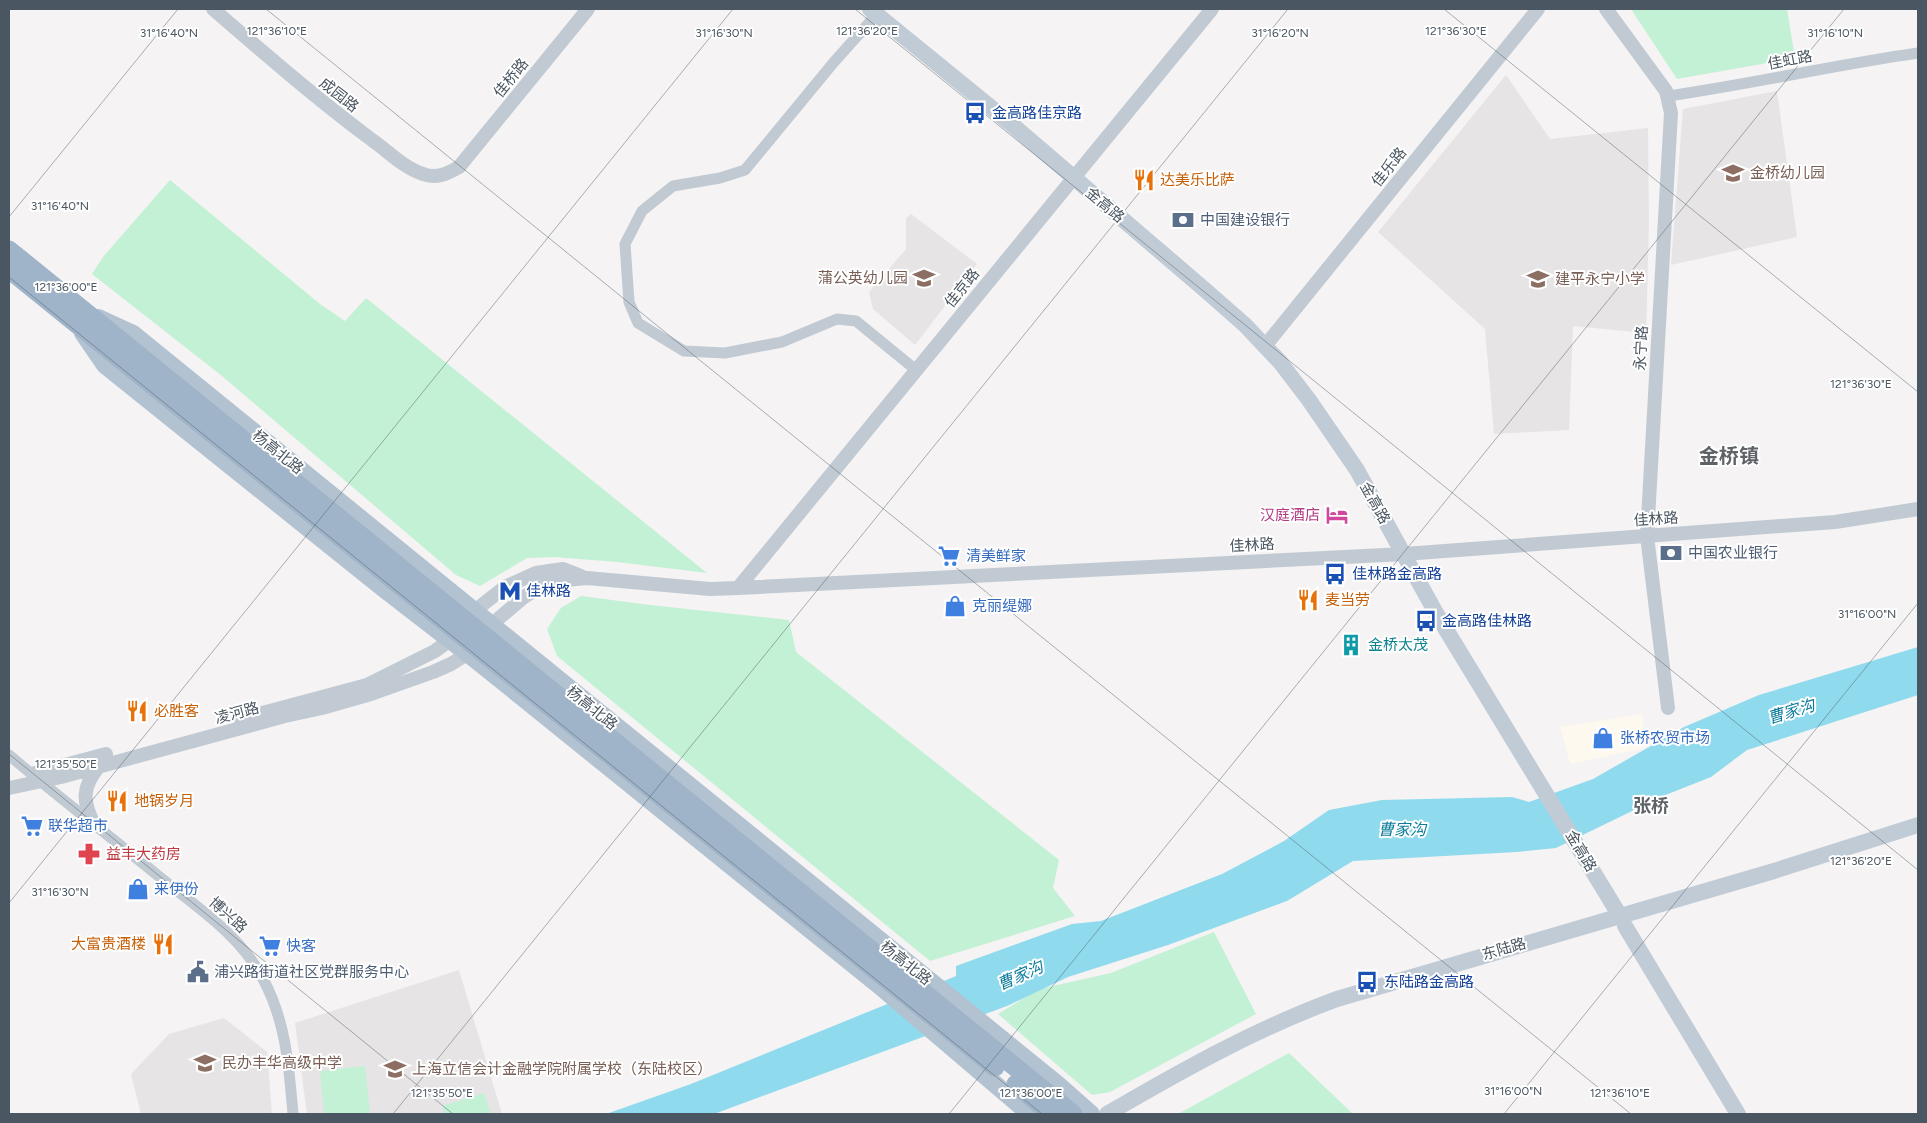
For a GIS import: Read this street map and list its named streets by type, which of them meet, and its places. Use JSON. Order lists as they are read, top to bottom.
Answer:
{
  "streets": {
    "highway": ["杨高北路"],
    "main road": ["金高路", "东陆路"],
    "street": [
      "佳虹路",
      "佳桥路",
      "成园路",
      "佳乐路",
      "佳京路",
      "永宁路",
      "佳林路",
      "凌河路",
      "博兴路"
    ]
  },
  "crossings": [
    ["佳虹路", "永宁路"],
    ["佳桥路", "成园路"],
    ["佳乐路", "金高路"],
    ["金高路", "佳京路"],
    ["金高路", "佳林路"],
    ["金高路", "东陆路"],
    ["佳京路", "佳林路"],
    ["永宁路", "佳林路"],
    ["杨高北路", "佳林路"],
    ["杨高北路", "凌河路"],
    ["佳林路", "凌河路"],
    ["凌河路", "博兴路"]
  ],
  "districts": ["金桥镇", "张桥"],
  "water": ["曹家沟"],
  "places": {
    "bus stop": [
      "金高路佳京路",
      "佳林路金高路",
      "金高路佳林路",
      "东陆路金高路"
    ],
    "school or university": [
      "金桥幼儿园",
      "蒲公英幼儿园",
      "建平永宁小学",
      "民办丰华高级中学",
      "上海立信会计金融学院附属学校（东陆校区）"
    ],
    "restaurant": [
      "达美乐比萨",
      "麦当劳",
      "必胜客",
      "地锅岁月",
      "大富贵酒楼"
    ],
    "bank": ["中国建设银行", "中国农业银行"],
    "hotel": ["汉庭酒店"],
    "supermarket": ["清美鲜家", "联华超市", "快客"],
    "metro station": ["佳林路"],
    "shop": ["克丽缇娜", "张桥农贸市场", "来伊份"],
    "building": ["金桥太茂"],
    "pharmacy": ["益丰大药房"],
    "public building": ["浦兴路街道社区党群服务中心"]
  },
  "coordinates": [
    "121°36'30\"E",
    "121°36'10\"E",
    "121°36'20\"E",
    "31°16'40\"N",
    "31°16'30\"N",
    "31°16'20\"N",
    "31°16'10\"N",
    "121°36'00\"E",
    "31°16'00\"N",
    "121°35'50\"E"
  ]
}
